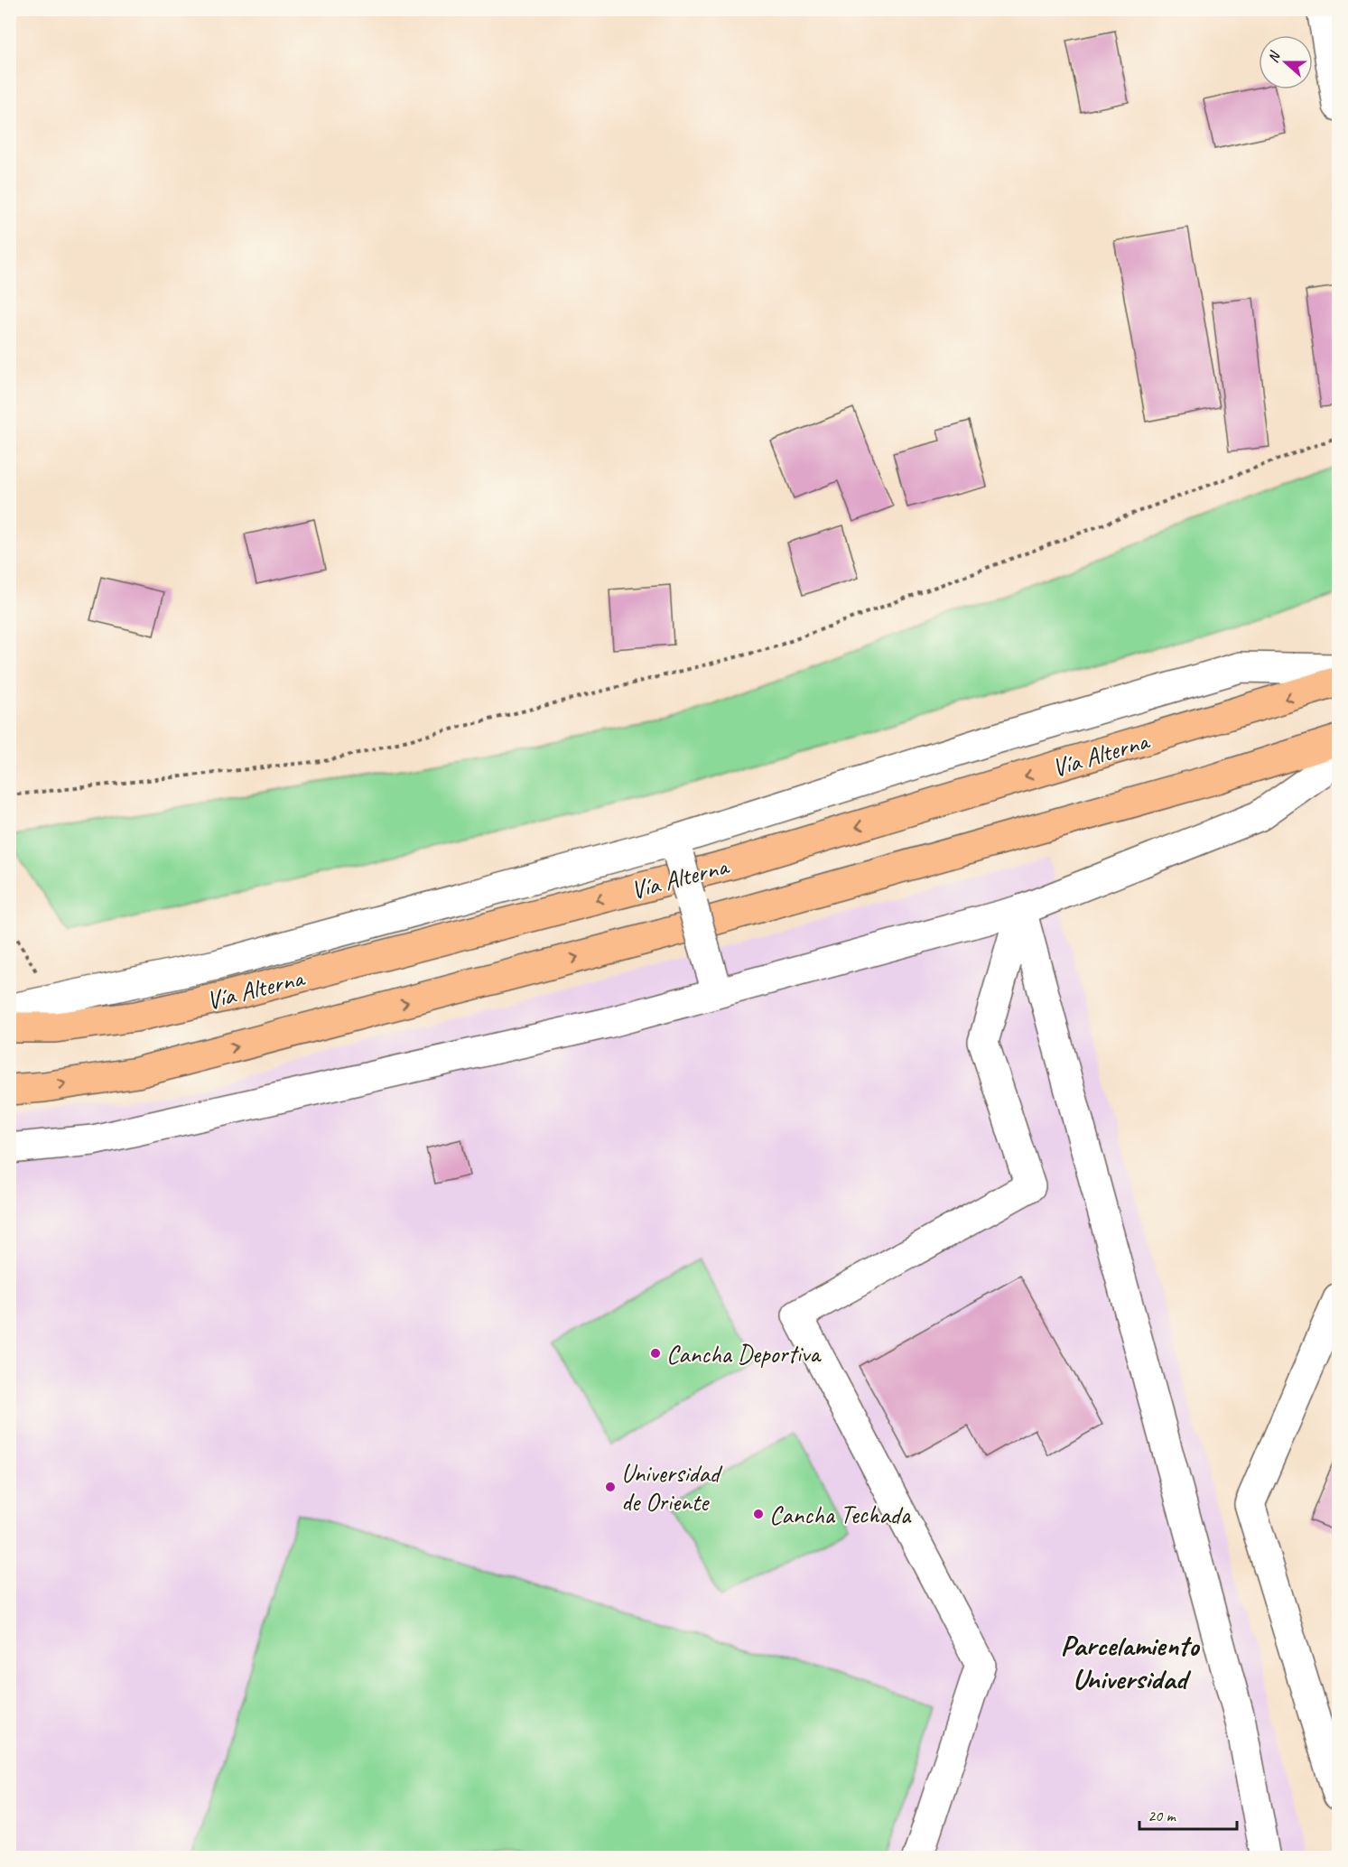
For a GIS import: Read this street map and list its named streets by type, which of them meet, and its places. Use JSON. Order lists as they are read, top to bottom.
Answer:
{
  "streets": {
    "highway": ["Vía Alterna"]
  },
  "districts": ["Parcelamiento Universidad"],
  "places": ["Cancha Deportiva", "Universidad de Oriente", "Cancha Techada"],
  "scale_bar": "20 m",
  "north": "left"
}
